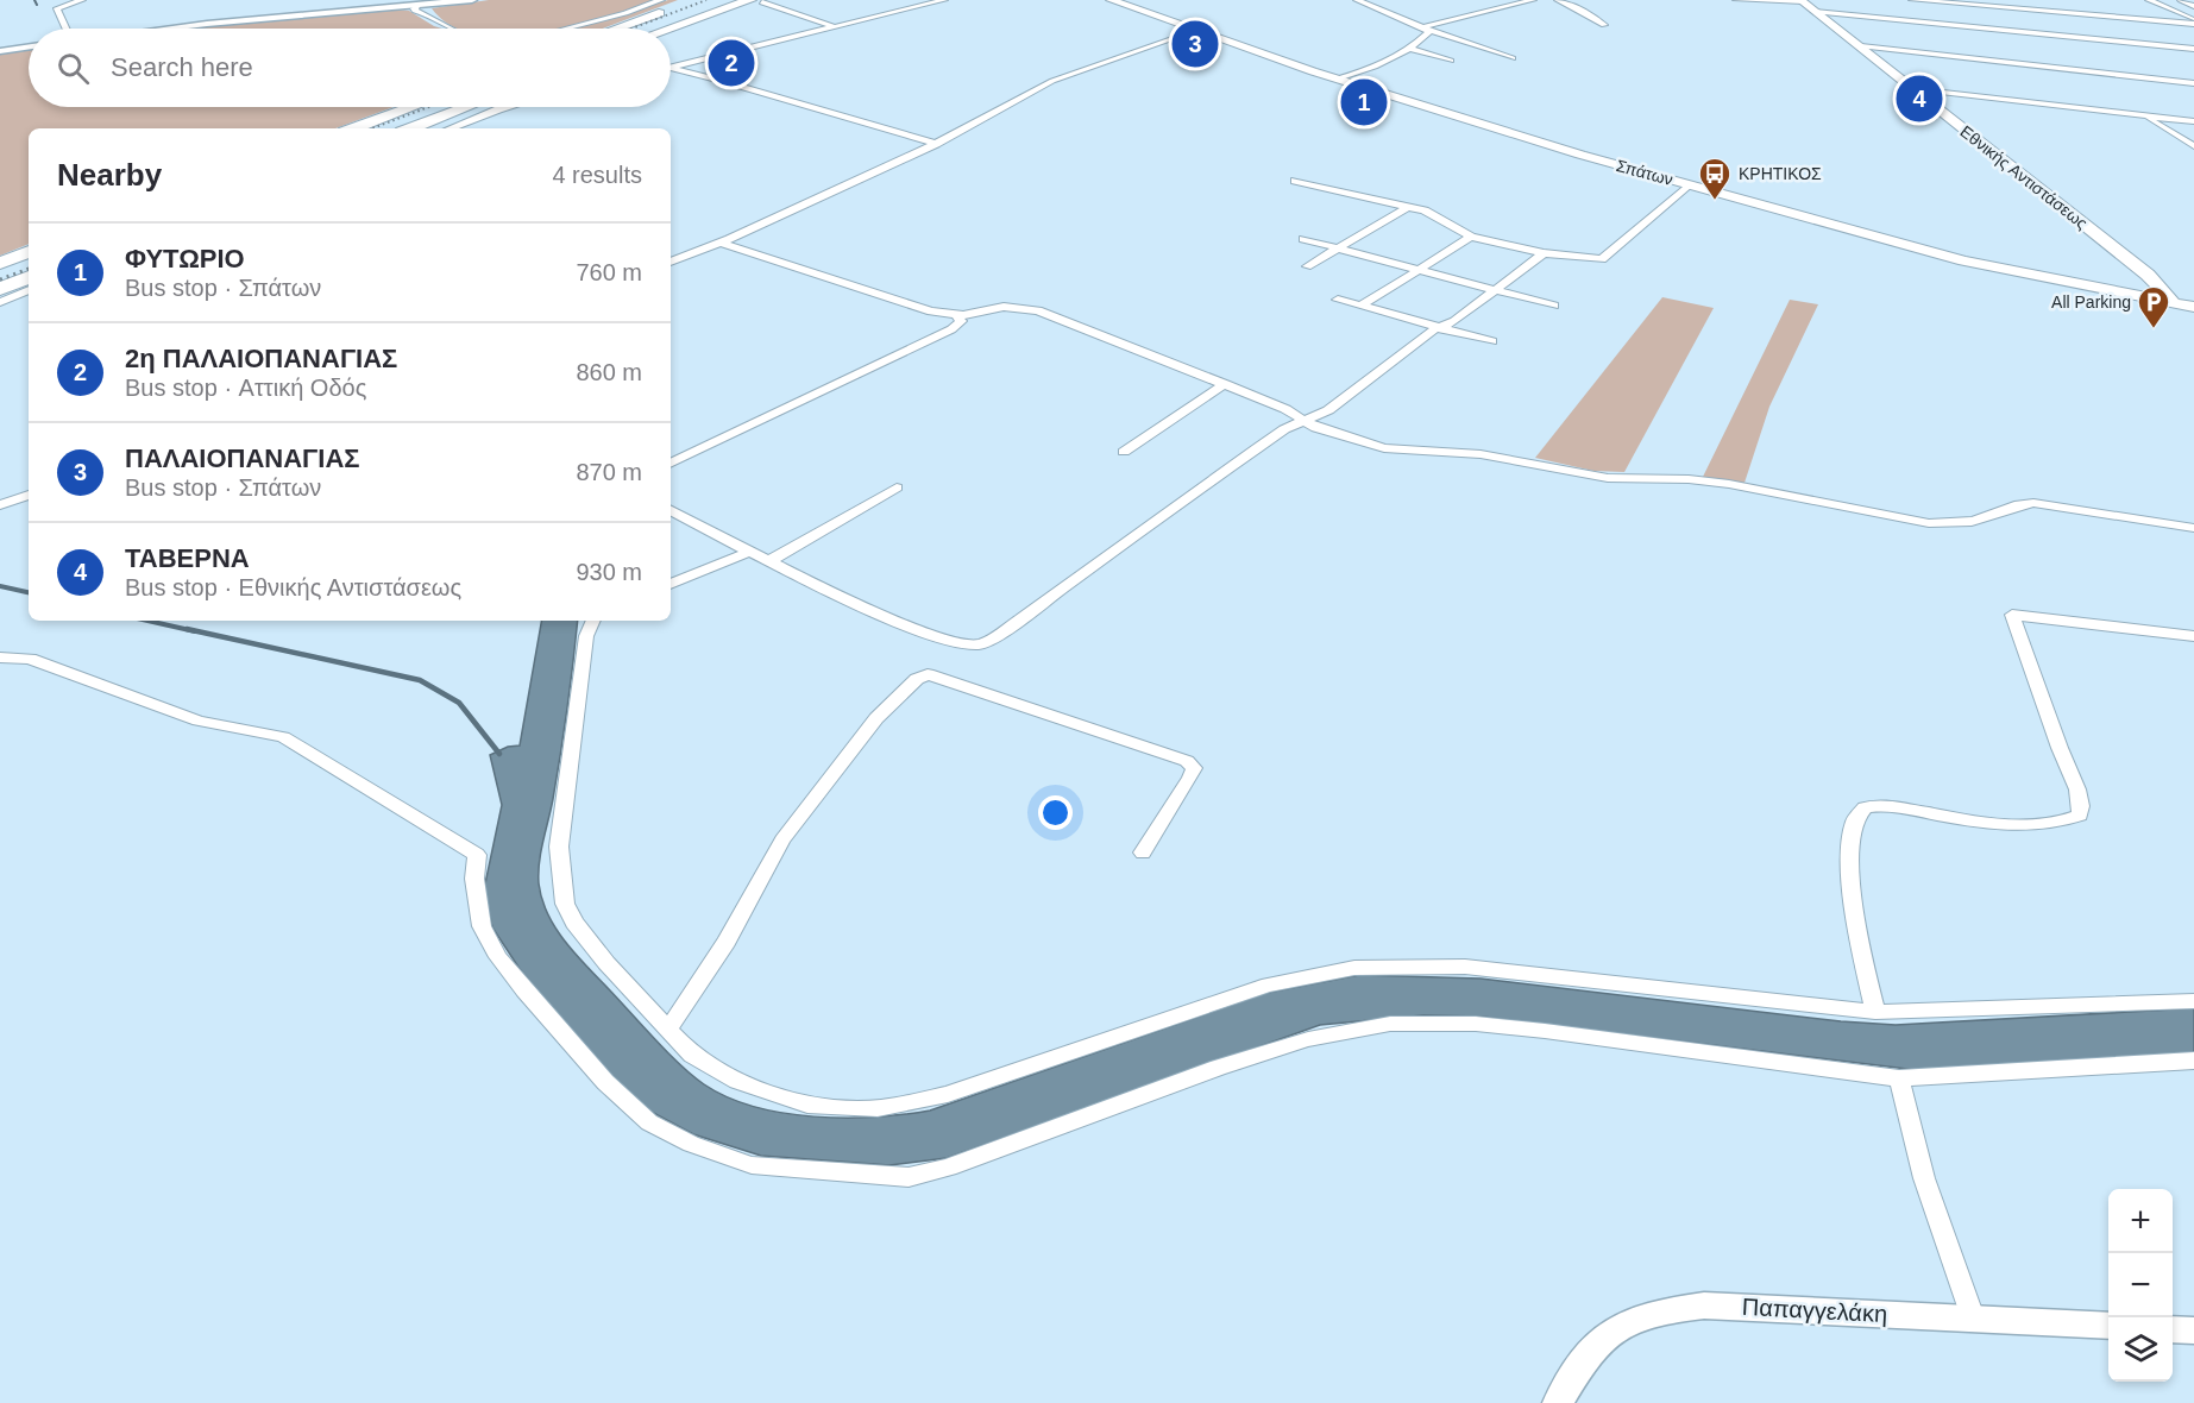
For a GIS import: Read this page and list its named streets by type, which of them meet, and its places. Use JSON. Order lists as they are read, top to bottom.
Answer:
{
  "streets": {
    "main road": ["Σπάτων", "Εθνικής Αντιστάσεως"],
    "street": ["Παπαγγελάκη"]
  },
  "crossings": [
    ["Σπάτων", "Εθνικής Αντιστάσεως"]
  ],
  "places": {
    "bus stop": ["ΚΡΗΤΙΚΟΣ"],
    "parking": ["All Parking"]
  },
  "page": {
    "pins": [
      "3",
      "2",
      "4",
      "1"
    ],
    "search": "Search here",
    "heading": ["Nearby", "4 results"],
    "list": [
      {
        "mark": "1",
        "name": "ΦΥΤΩΡΙΟ",
        "note": "Bus stop · Σπάτων",
        "value": "760 m"
      },
      {
        "mark": "2",
        "name": "2η ΠΑΛΑΙΟΠΑΝΑΓΙΑΣ",
        "note": "Bus stop · Αττική Οδός",
        "value": "860 m"
      },
      {
        "mark": "3",
        "name": "ΠΑΛΑΙΟΠΑΝΑΓΙΑΣ",
        "note": "Bus stop · Σπάτων",
        "value": "870 m"
      },
      {
        "mark": "4",
        "name": "ΤΑΒΕΡΝΑ",
        "note": "Bus stop · Εθνικής Αντιστάσεως",
        "value": "930 m"
      }
    ],
    "map_buttons": ["+", "−"]
  }
}
